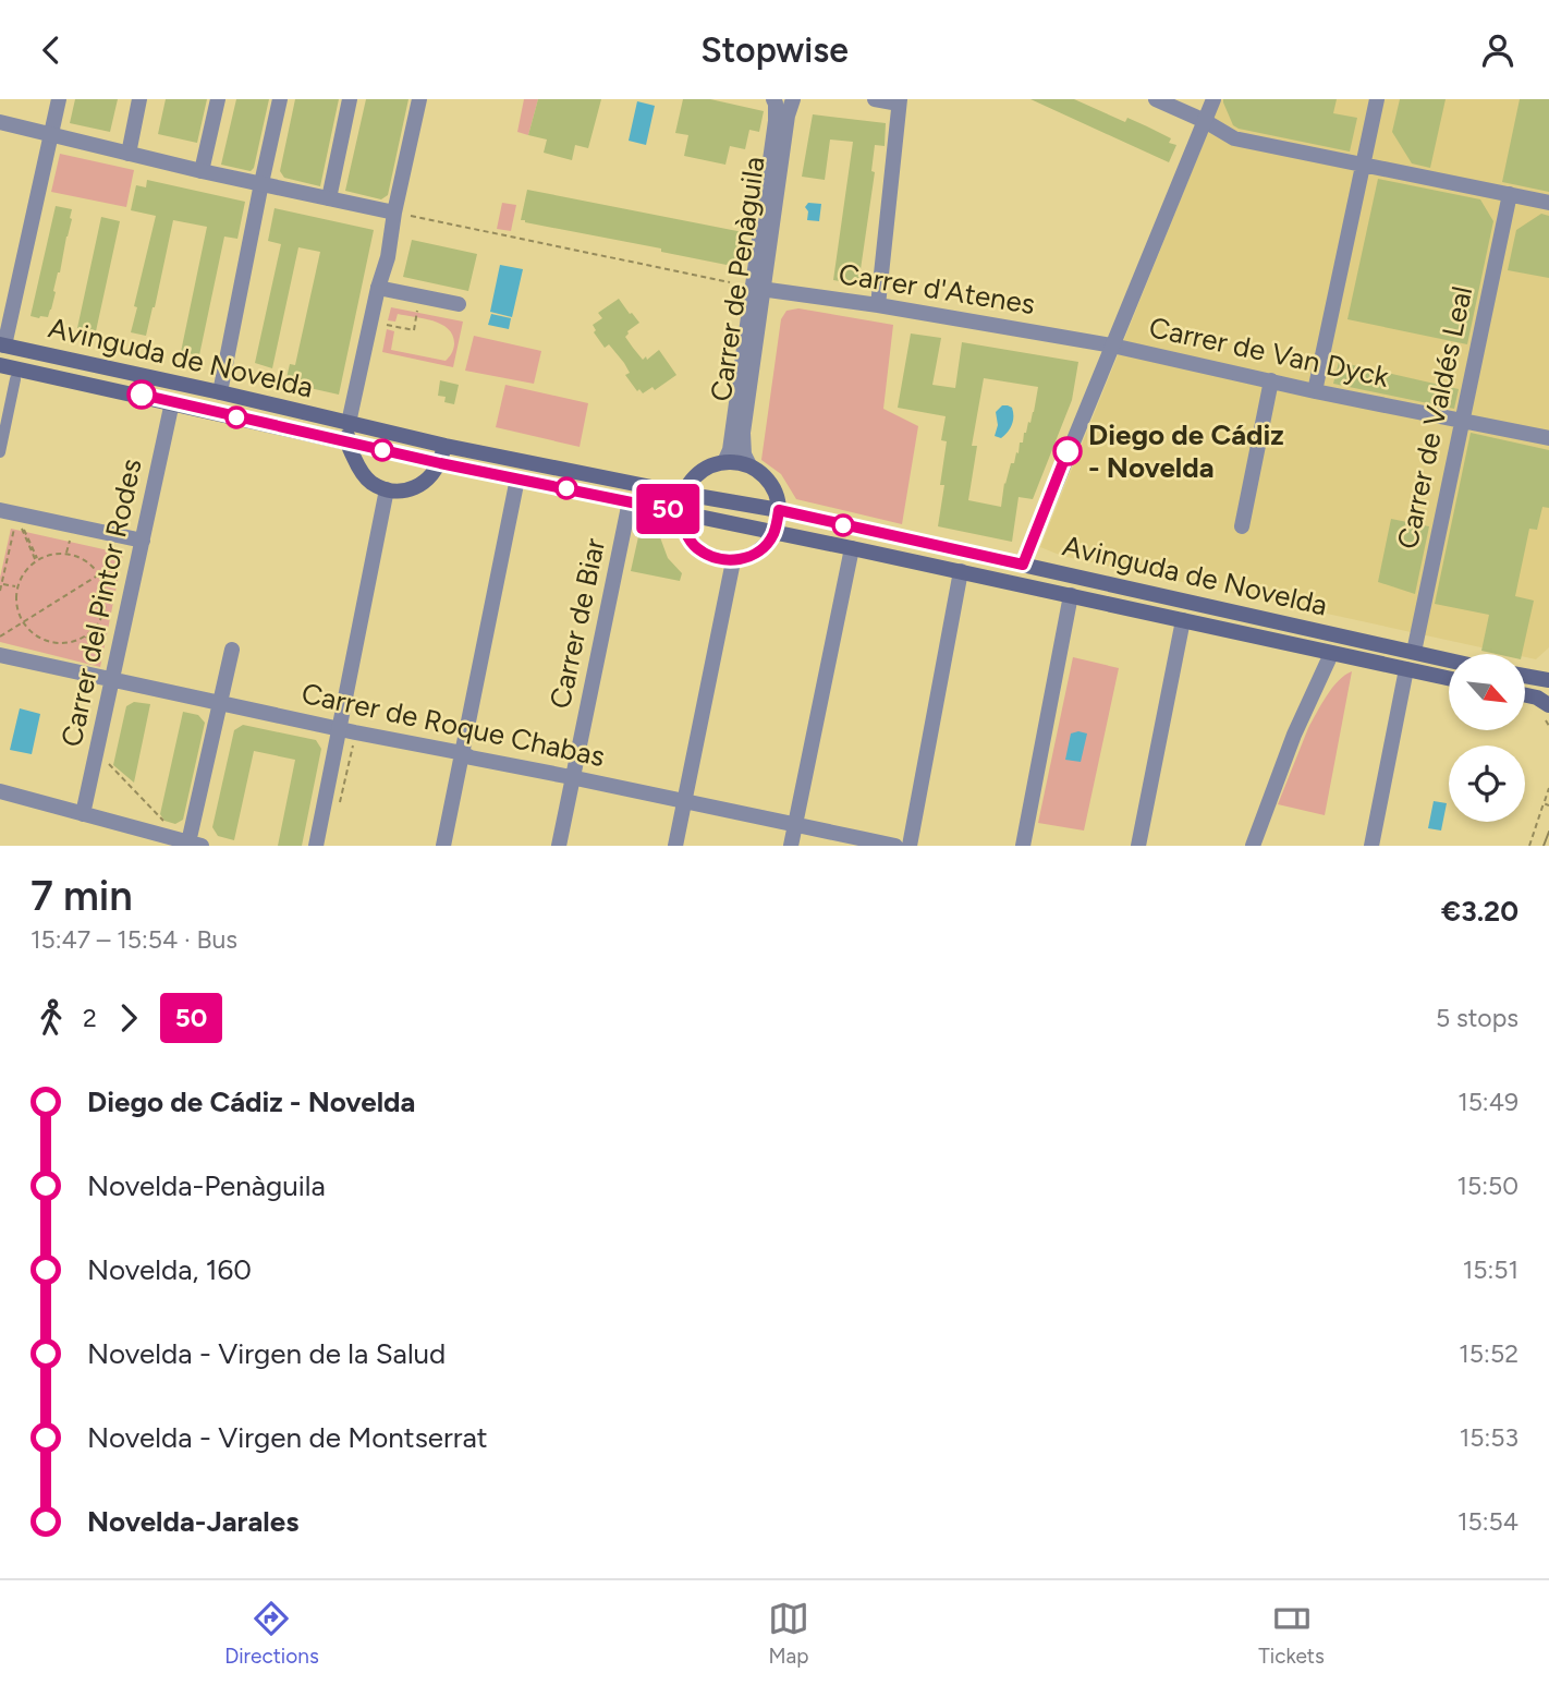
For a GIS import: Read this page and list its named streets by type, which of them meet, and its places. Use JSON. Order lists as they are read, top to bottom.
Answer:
{
  "streets": {
    "main road": ["Avinguda de Novelda"],
    "street": [
      "Carrer de Penàguila",
      "Carrer d'Atenes",
      "Carrer de Van Dyck",
      "Carrer de Valdés Leal",
      "Carrer del Pintor Rodes",
      "Carrer de Biar",
      "Carrer de Roque Chabas"
    ]
  },
  "crossings": [
    ["Carrer de Penàguila", "Carrer d'Atenes"],
    ["Carrer d'Atenes", "Carrer de Van Dyck"],
    ["Carrer de Van Dyck", "Carrer de Valdés Leal"],
    ["Avinguda de Novelda", "Carrer de Valdés Leal"],
    ["Avinguda de Novelda", "Carrer del Pintor Rodes"],
    ["Avinguda de Novelda", "Carrer de Biar"],
    ["Carrer del Pintor Rodes", "Carrer de Roque Chabas"],
    ["Carrer de Biar", "Carrer de Roque Chabas"]
  ],
  "places": ["Diego de Cádiz - Novelda"],
  "lines": ["bus line 50"],
  "north": "bottom right",
  "page": {
    "header": "Stopwise",
    "on_map": "50",
    "heading": ["7 min", "15:47 – 15:54 · Bus", "€3.20"],
    "legs": ["2", "50", "5 stops"],
    "list": [
      {
        "name": "Diego de Cádiz - Novelda",
        "value": "15:49"
      },
      {
        "name": "Novelda-Penàguila",
        "value": "15:50"
      },
      {
        "name": "Novelda, 160",
        "value": "15:51"
      },
      {
        "name": "Novelda - Virgen de la Salud",
        "value": "15:52"
      },
      {
        "name": "Novelda - Virgen de Montserrat",
        "value": "15:53"
      },
      {
        "name": "Novelda-Jarales",
        "value": "15:54"
      }
    ],
    "tabs": ["Directions", "Map", "Tickets"]
  }
}
